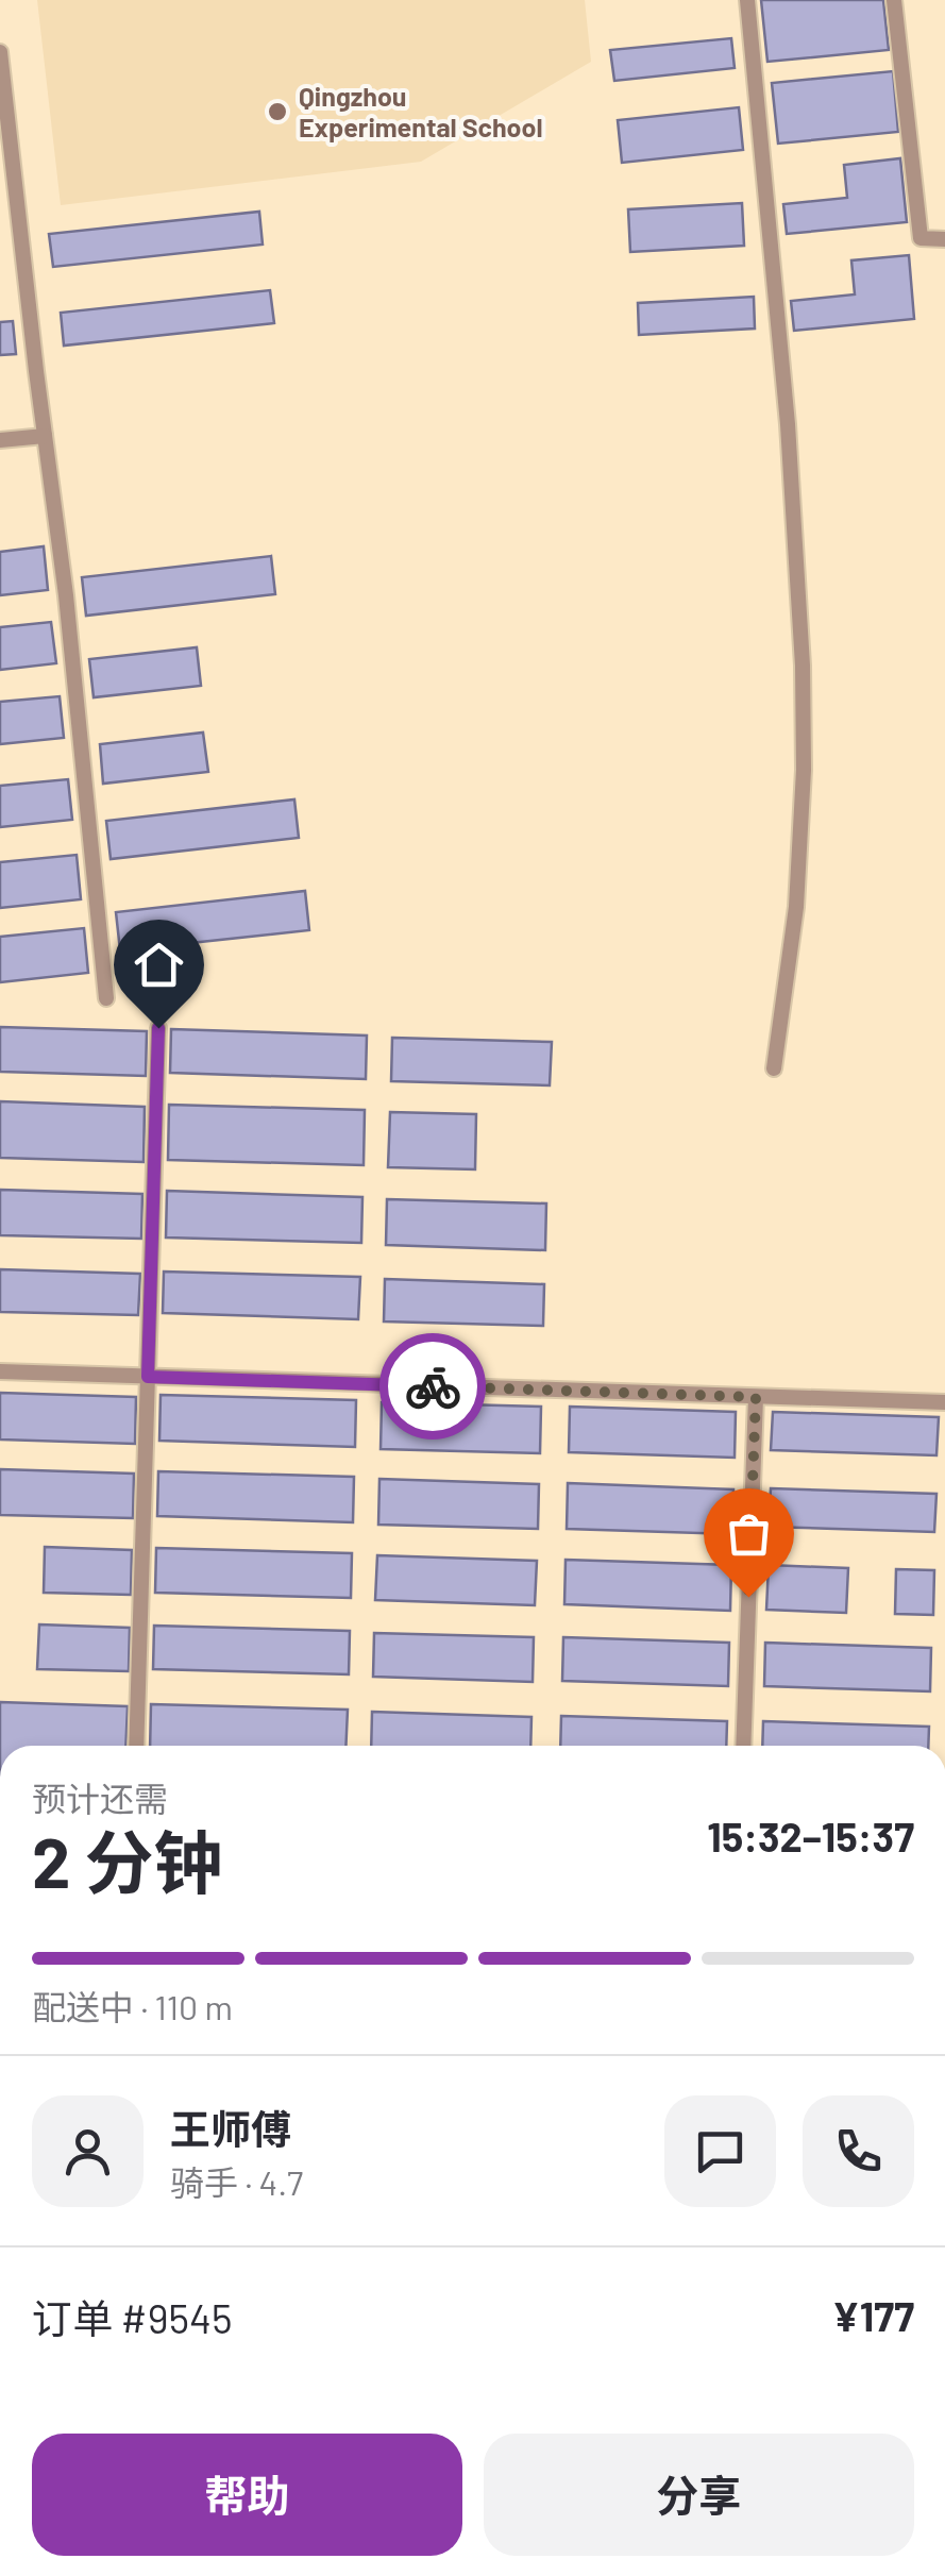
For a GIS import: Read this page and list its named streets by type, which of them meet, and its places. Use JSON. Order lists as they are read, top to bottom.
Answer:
{
  "places": ["Qingzhou Experimental School"],
  "page": {
    "heading": ["2 分钟", "预计还需", "15:32–15:37"],
    "panel": [
      "王师傅",
      "骑手 · 4.7",
      "订单 #9545",
      "¥177"
    ],
    "bar": "配送中 · 110 m",
    "buttons": ["帮助", "分享"]
  }
}
